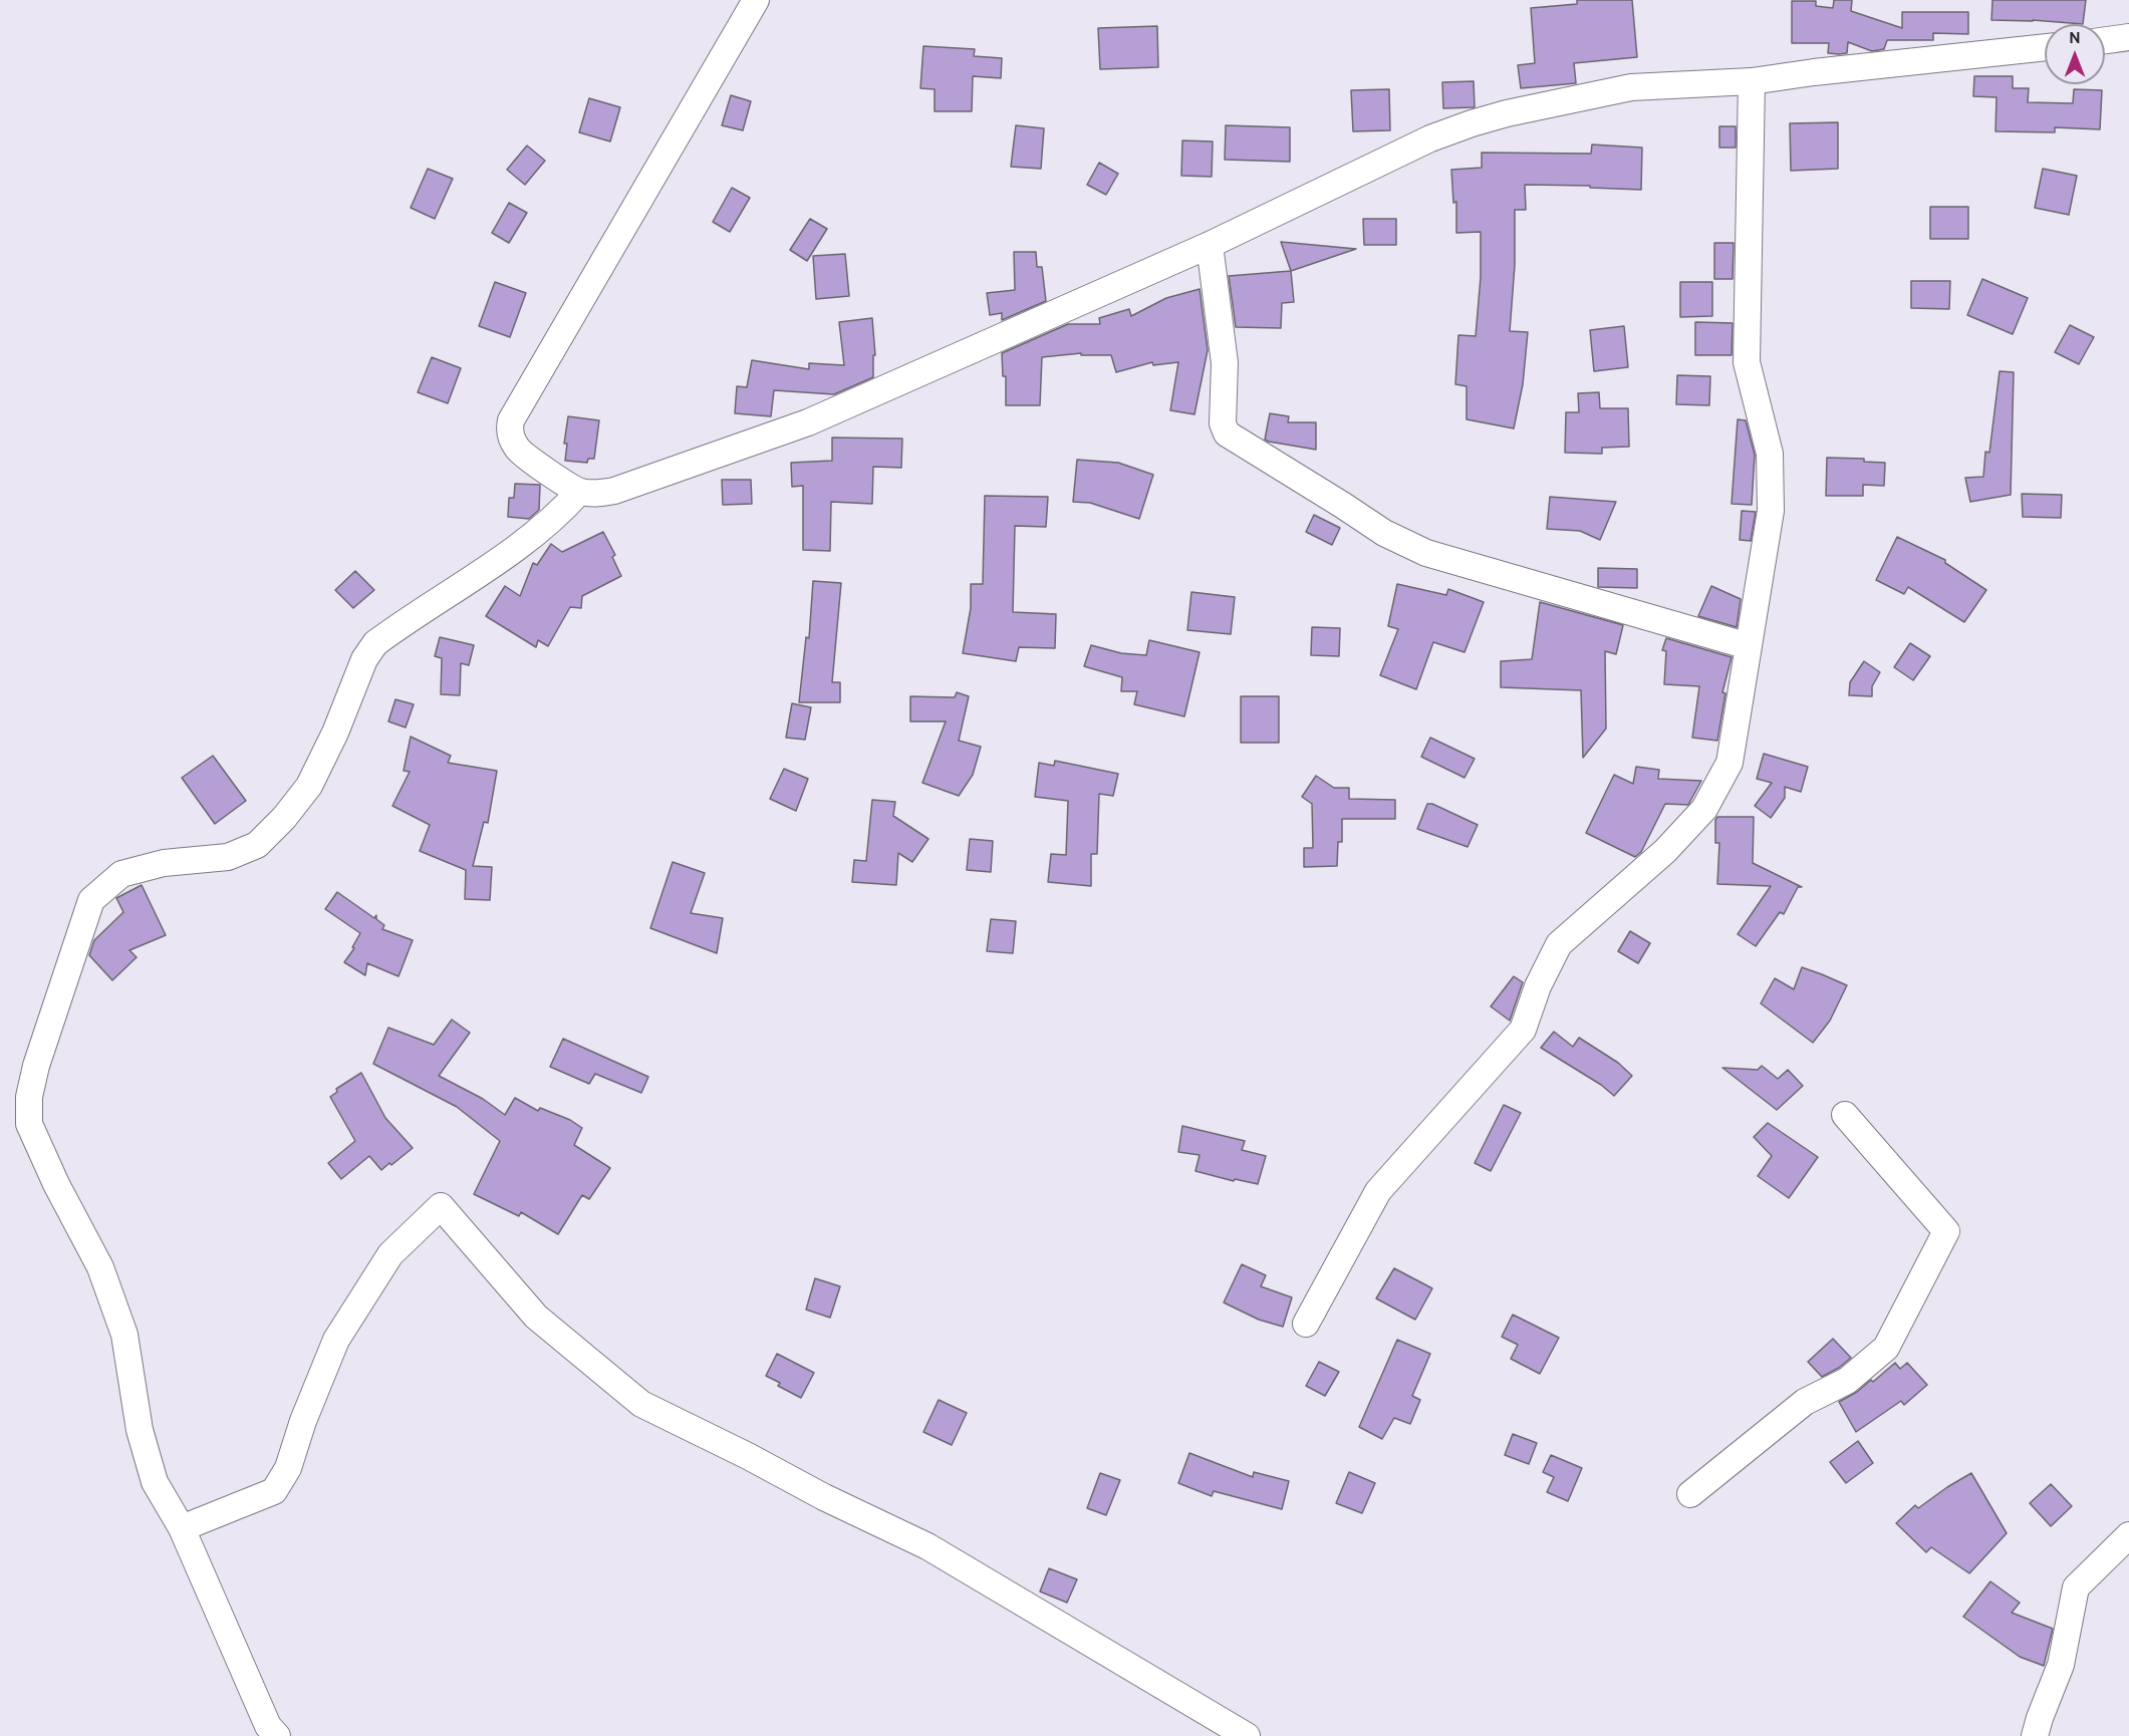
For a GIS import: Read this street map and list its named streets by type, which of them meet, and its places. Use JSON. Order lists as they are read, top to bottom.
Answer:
{
  "north": "top"
}
